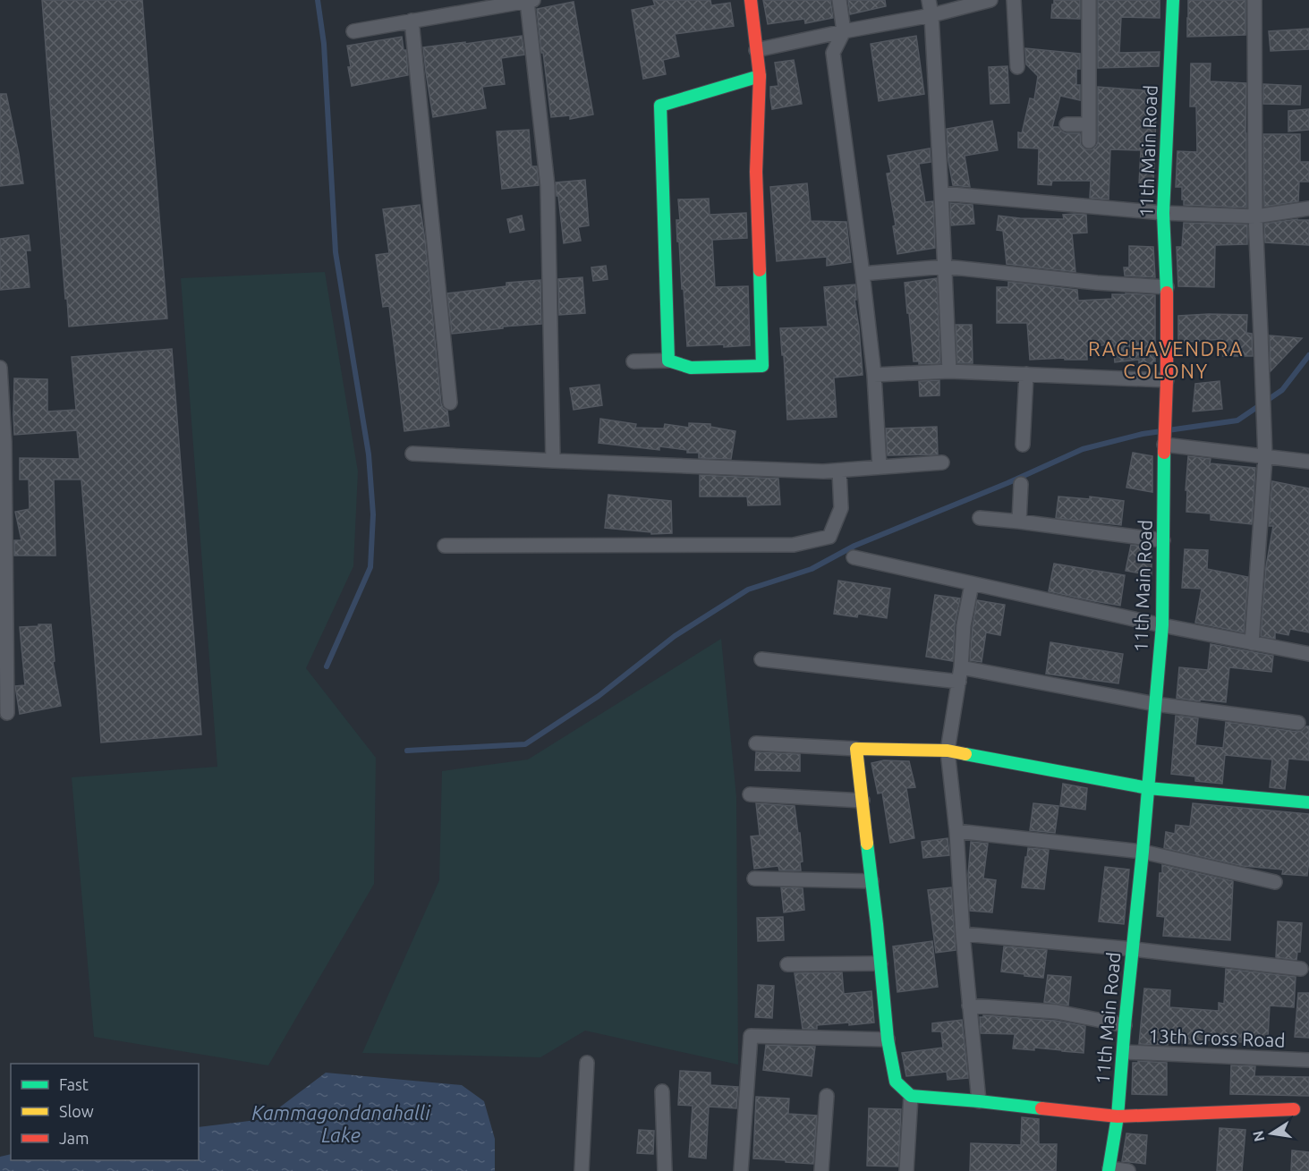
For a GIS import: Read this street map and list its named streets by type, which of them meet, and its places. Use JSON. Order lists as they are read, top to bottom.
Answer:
{
  "streets": {
    "street": ["11th Main Road", "13th Cross Road"]
  },
  "crossings": [
    ["11th Main Road", "13th Cross Road"]
  ],
  "districts": ["RAGHAVENDRA COLONY"],
  "water": ["Kammagondanahalli Lake"],
  "legend": ["Fast", "Slow", "Jam"],
  "north": "left"
}
